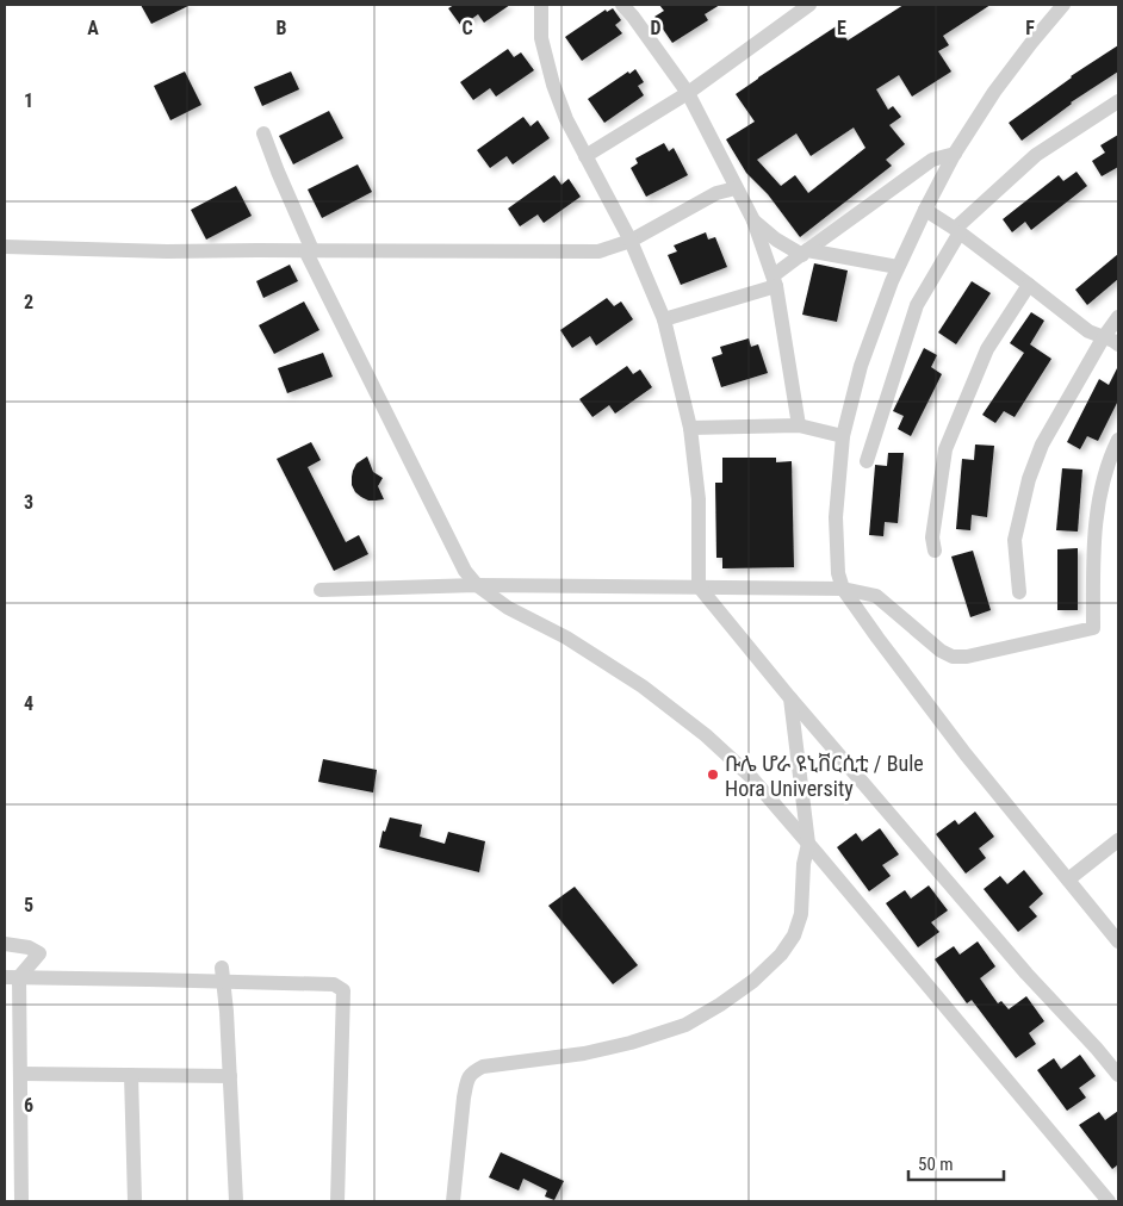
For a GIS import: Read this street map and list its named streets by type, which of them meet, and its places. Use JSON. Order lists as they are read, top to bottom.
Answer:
{
  "places": ["ቡሌ ሆራ ዩኒቨርሲቲ / Bule Hora University"],
  "scale_bar": "50 m",
  "grid": {
    "columns": [
      "A",
      "B",
      "C",
      "D",
      "E",
      "F"
    ],
    "rows": [
      "1",
      "2",
      "3",
      "4",
      "5",
      "6"
    ]
  }
}
